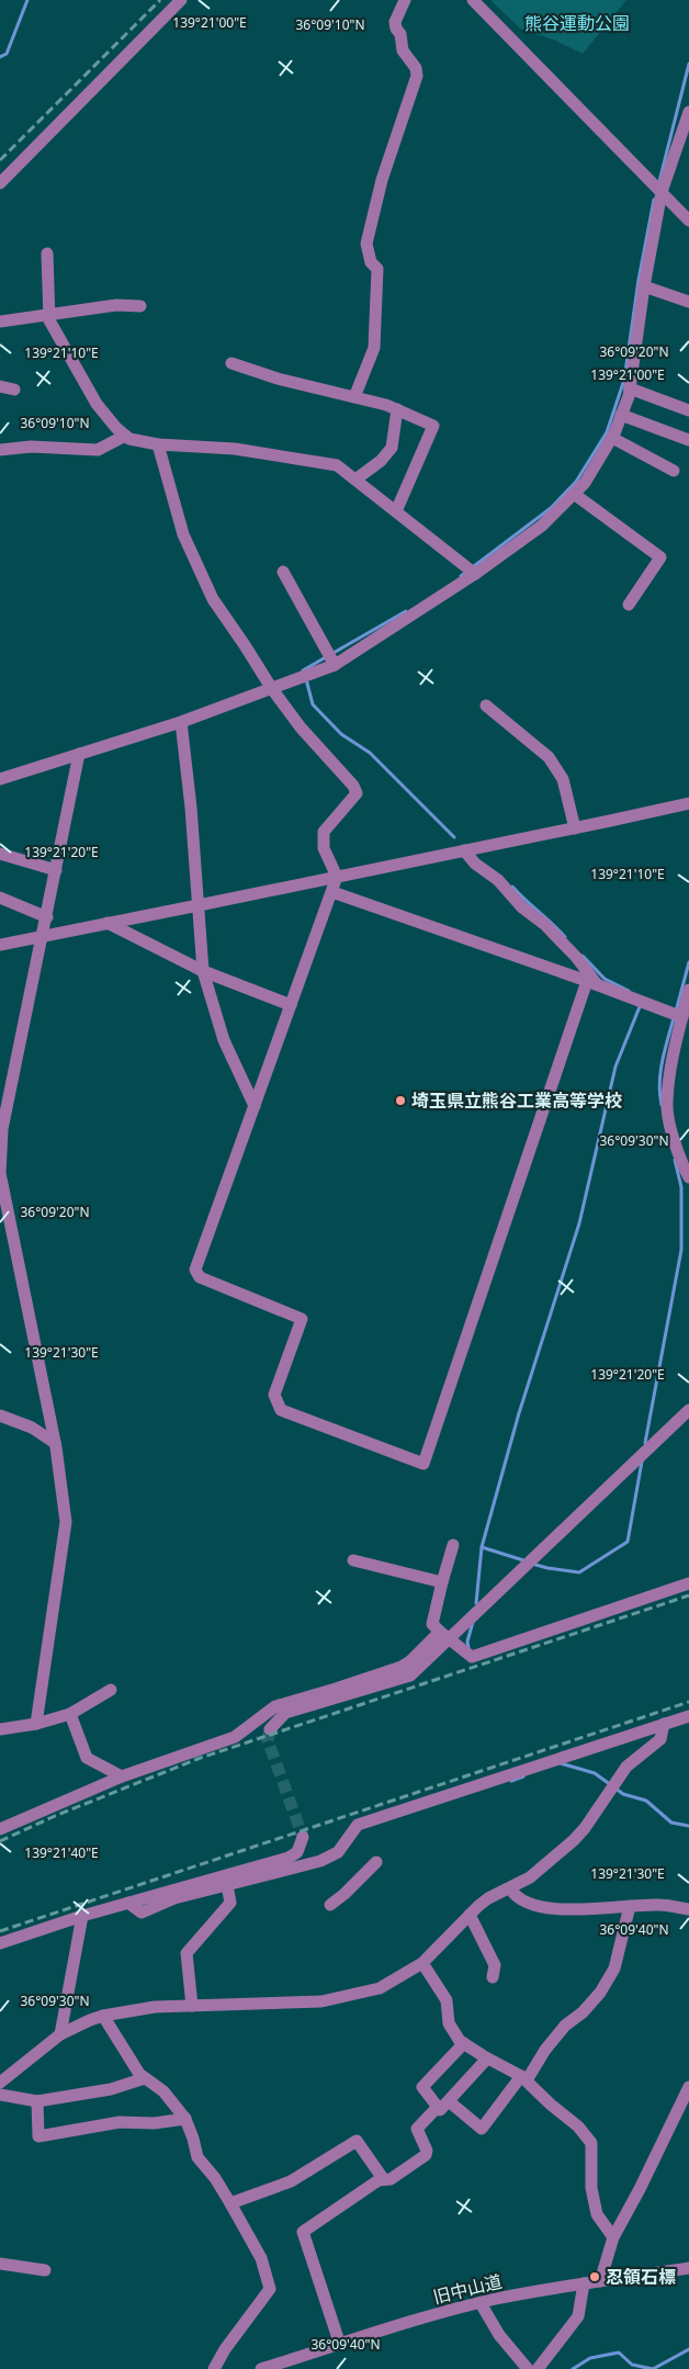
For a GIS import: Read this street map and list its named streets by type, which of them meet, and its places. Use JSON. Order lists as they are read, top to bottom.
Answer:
{
  "streets": {
    "street": ["旧中山道"]
  },
  "parks": ["熊谷運動公園"],
  "places": ["埼玉県立熊谷工業高等学校", "忍領石標"],
  "coordinates": [
    "139°21'00\"E",
    "36°09'10\"N",
    "36°09'20\"N",
    "139°21'10\"E",
    "139°21'20\"E",
    "36°09'30\"N",
    "139°21'30\"E",
    "139°21'40\"E",
    "36°09'40\"N"
  ]
}
